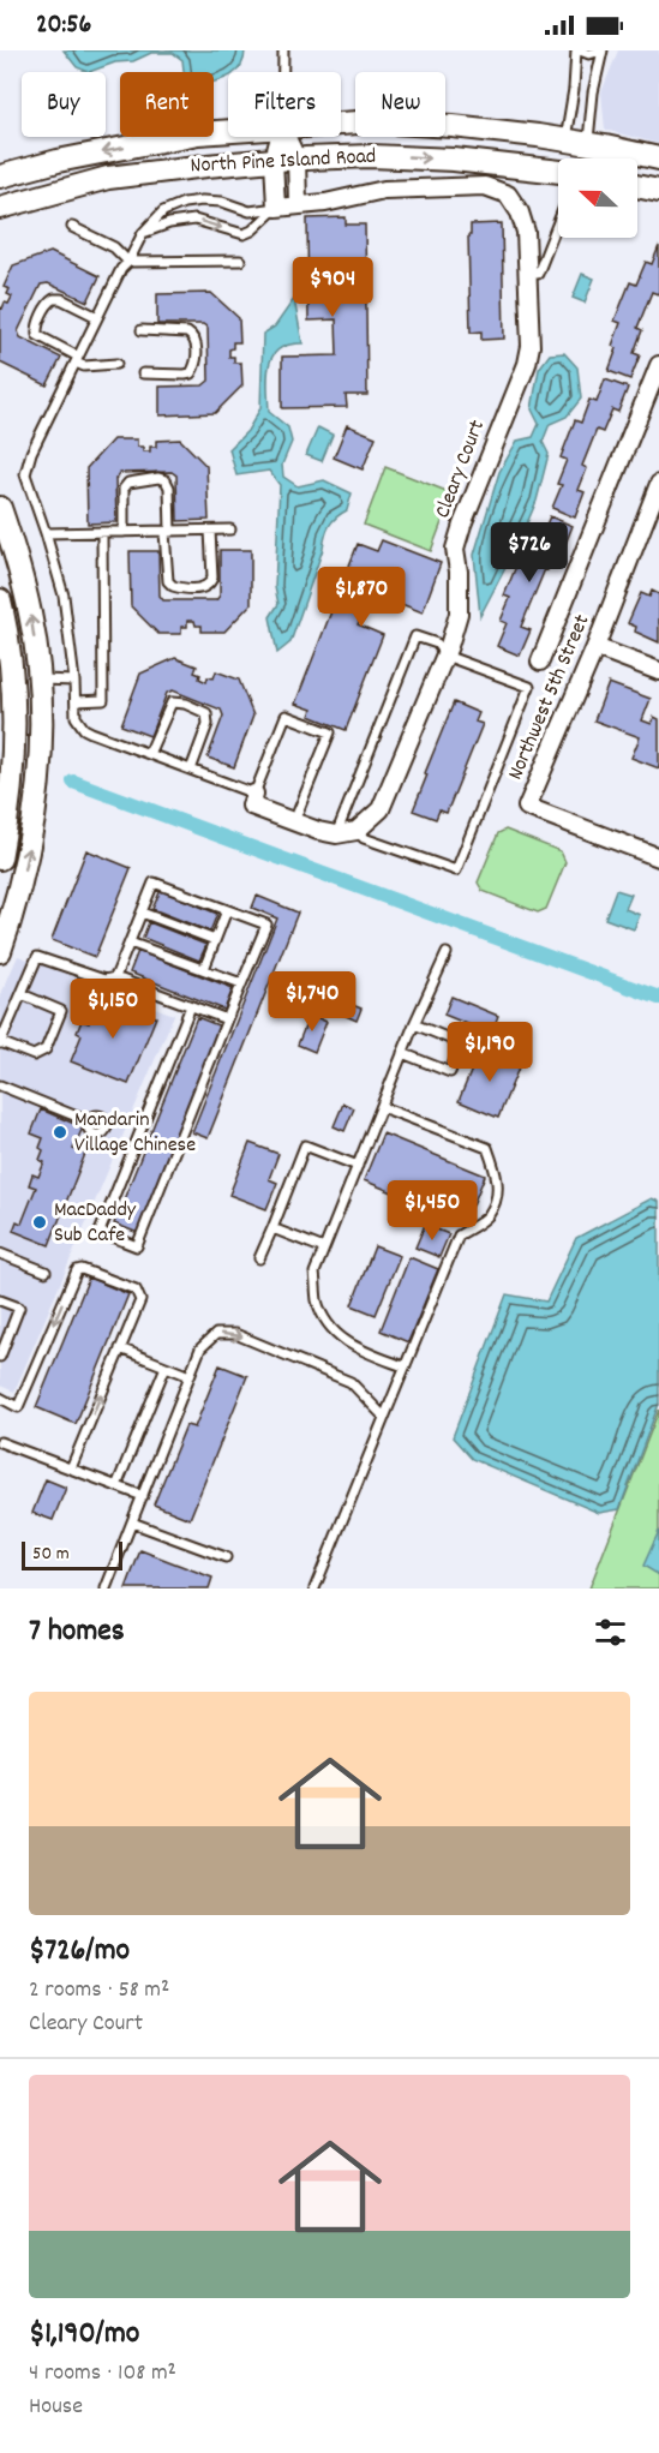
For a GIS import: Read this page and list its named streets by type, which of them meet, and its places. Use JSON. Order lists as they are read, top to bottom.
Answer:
{
  "streets": {
    "main road": ["North Pine Island Road"],
    "street": ["Cleary Court", "Northwest 5th Street"]
  },
  "places": ["Mandarin Village Chinese", "MacDaddy Sub Cafe"],
  "scale_bar": "50 m",
  "north": "left",
  "page": {
    "status": "20:56",
    "chip": [
      "Buy",
      "Rent",
      "Filters",
      "New"
    ],
    "price": [
      "$904",
      "$726",
      "$1,870",
      "$1,740",
      "$1,150",
      "$1,190",
      "$1,450"
    ],
    "scale": "50 m",
    "heading": "7 homes",
    "list": [
      {
        "name": "$726/mo",
        "note": "2 rooms · 58 m² · Cleary Court"
      },
      {
        "name": "$1,190/mo",
        "note": "4 rooms · 108 m² · House"
      }
    ]
  }
}
